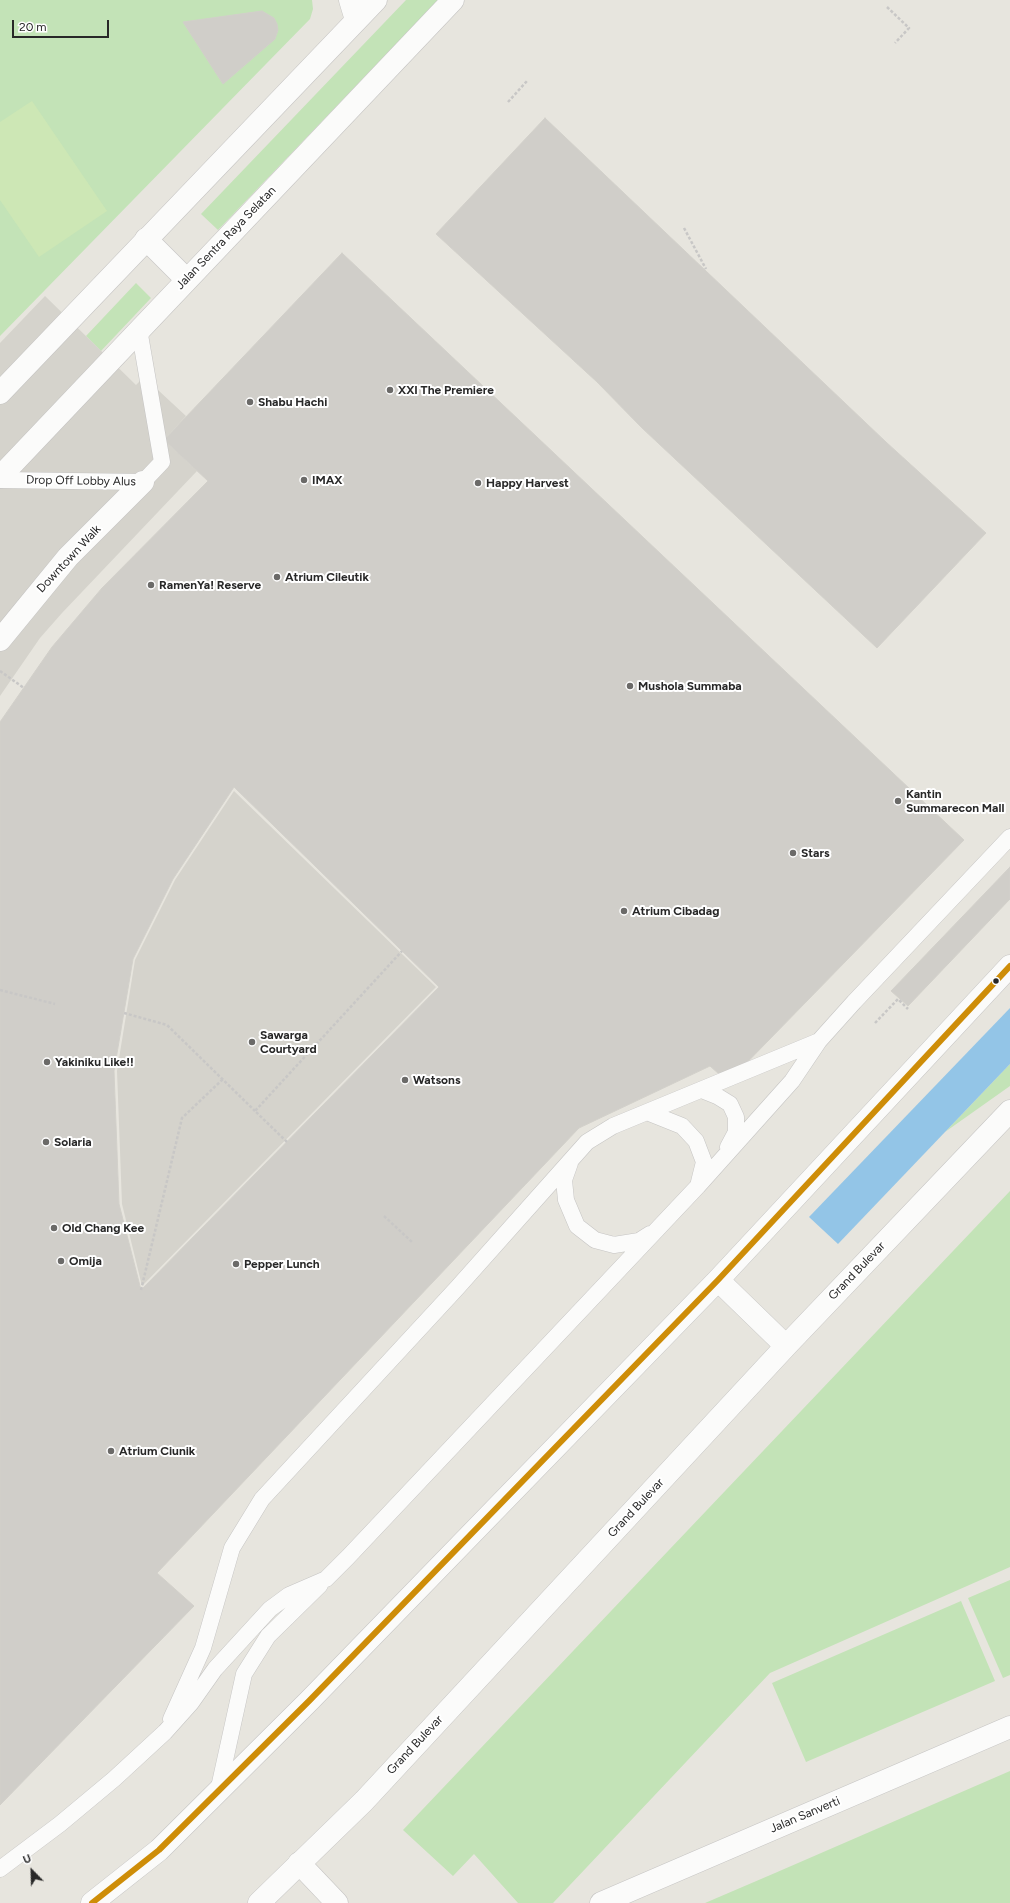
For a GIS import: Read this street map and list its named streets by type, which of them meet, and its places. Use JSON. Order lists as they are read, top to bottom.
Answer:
{
  "streets": {
    "street": [
      "Jalan Sentra Raya Selatan",
      "Downtown Walk",
      "Grand Bulevar",
      "Jalan Sanverti"
    ],
    "lane": ["Drop Off Lobby Alus"]
  },
  "crossings": [
    ["Jalan Sentra Raya Selatan", "Drop Off Lobby Alus"],
    ["Drop Off Lobby Alus", "Downtown Walk"]
  ],
  "places": [
    "XXI The Premiere",
    "Shabu Hachi",
    "IMAX",
    "Happy Harvest",
    "Atrium Cileutik",
    "RamenYa! Reserve",
    "Mushola Summaba",
    "Kantin Summarecon Mall",
    "Stars",
    "Atrium Cibadag",
    "Sawarga Courtyard",
    "Yakiniku Like!!",
    "Watsons",
    "Solaria",
    "Old Chang Kee",
    "Omija",
    "Pepper Lunch",
    "Atrium Ciunik"
  ],
  "scale_bar": "20 m",
  "north": "top left"
}
